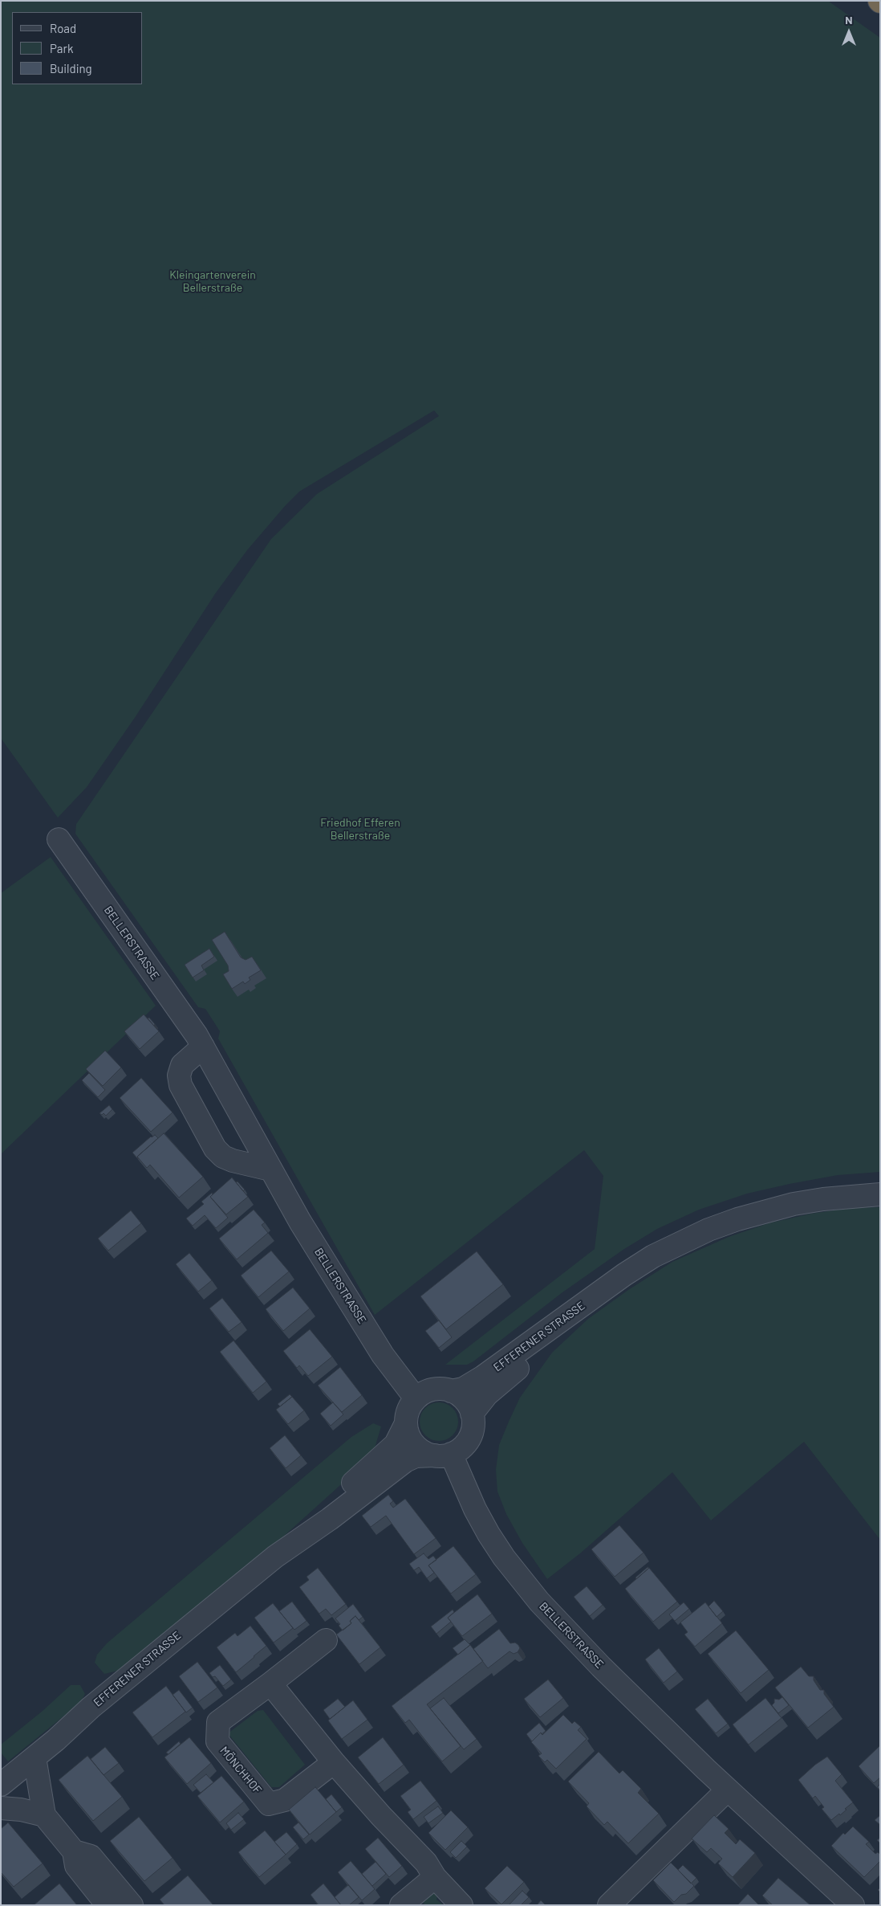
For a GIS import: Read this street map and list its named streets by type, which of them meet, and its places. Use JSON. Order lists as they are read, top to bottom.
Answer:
{
  "streets": {
    "street": ["BELLERSTRASSE", "EFFERENER STRASSE", "MÖNCHHOF"]
  },
  "crossings": [
    ["BELLERSTRASSE", "EFFERENER STRASSE"]
  ],
  "parks": ["Kleingartenverein Bellerstraße", "Friedhof Efferen Bellerstraße"],
  "legend": ["Road", "Park", "Building"],
  "north": "top"
}
